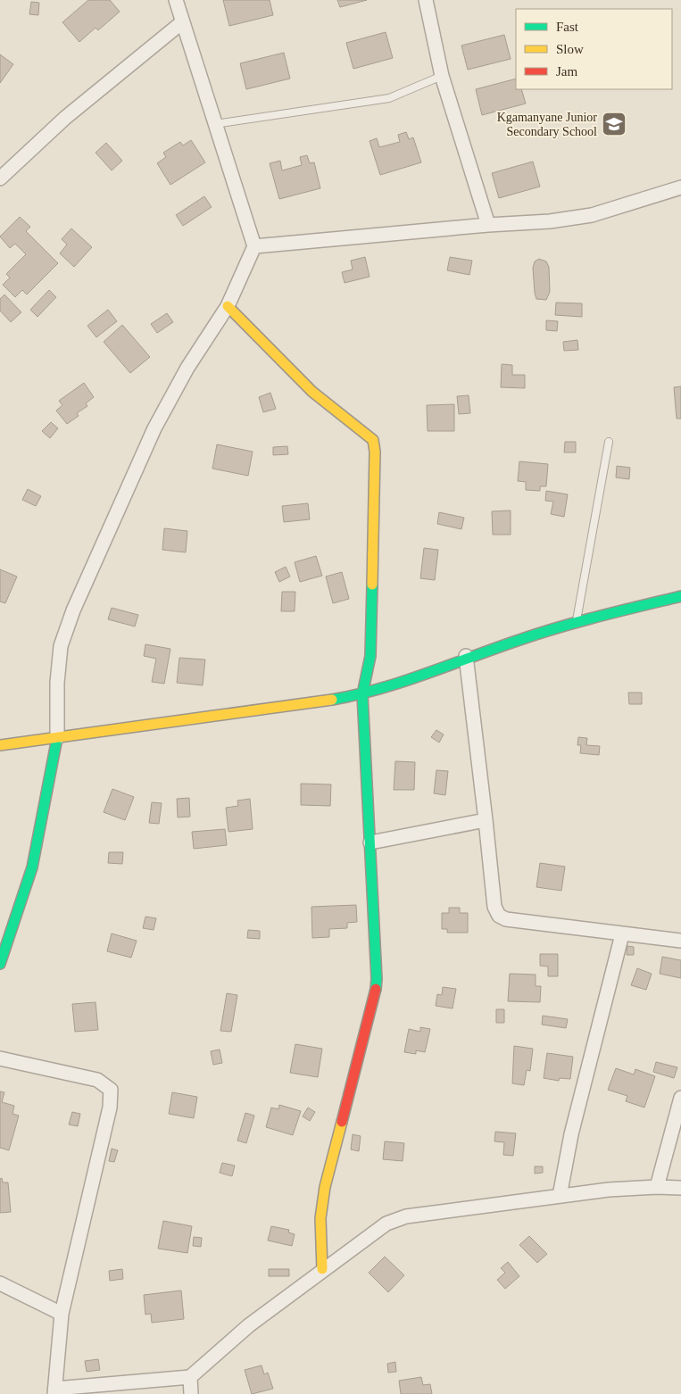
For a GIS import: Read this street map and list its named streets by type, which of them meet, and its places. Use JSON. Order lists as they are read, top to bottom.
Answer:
{
  "places": {
    "school or university": ["Kgamanyane Junior Secondary School"]
  },
  "legend": ["Fast", "Slow", "Jam"]
}
